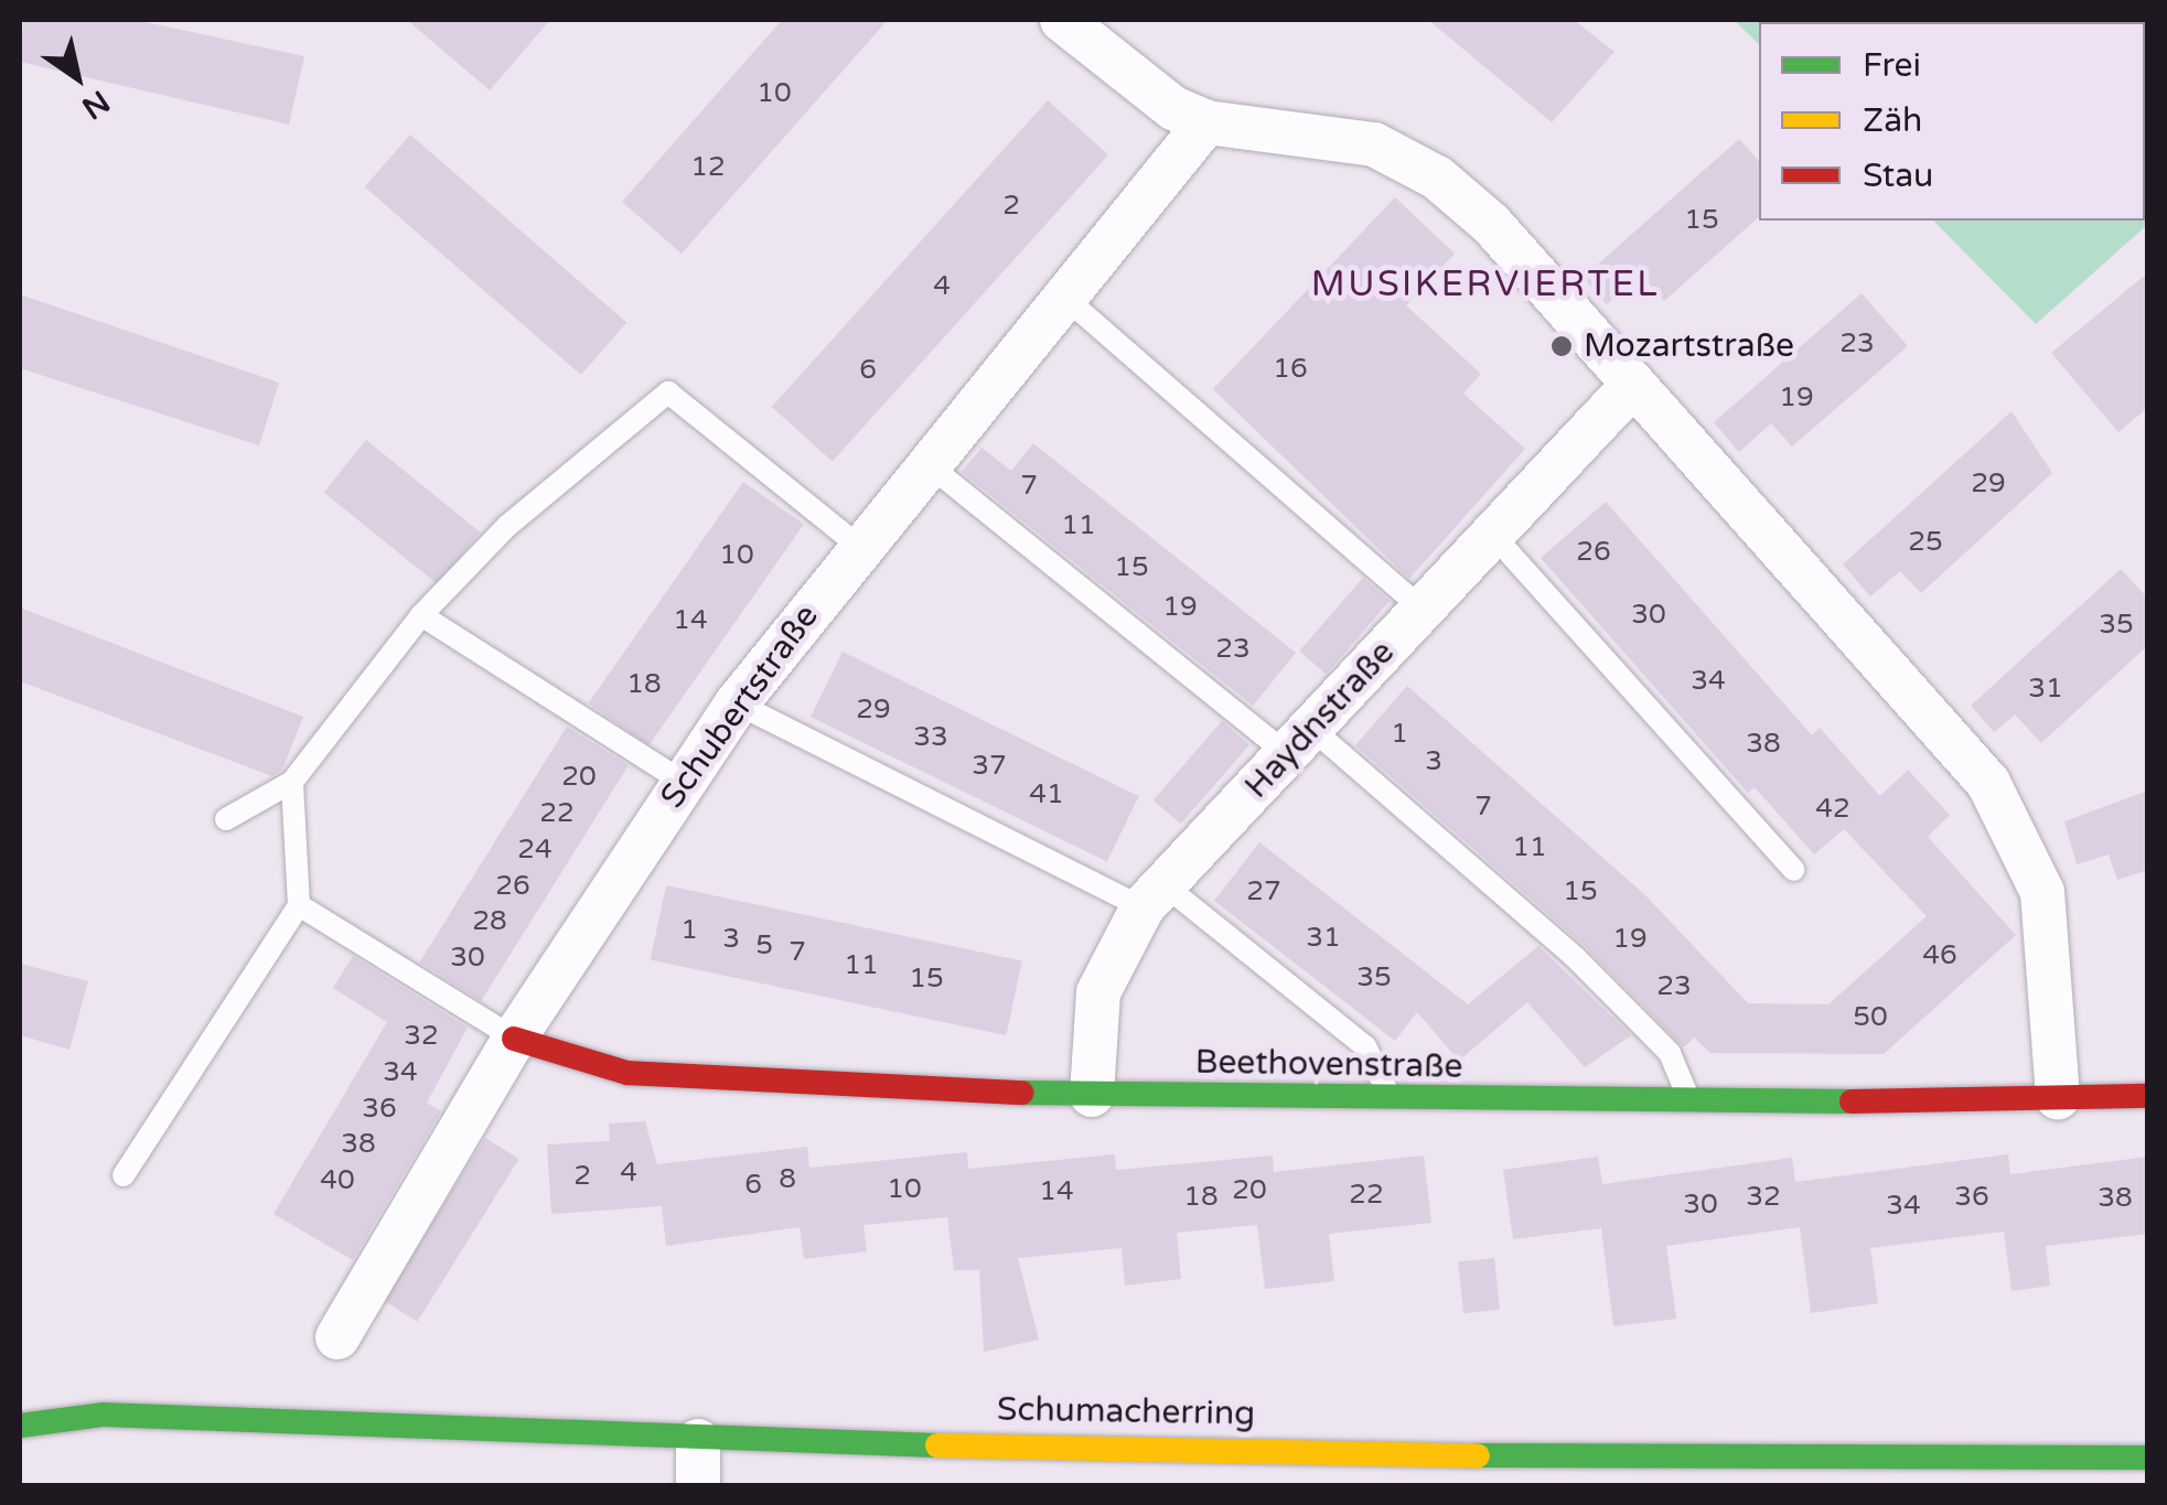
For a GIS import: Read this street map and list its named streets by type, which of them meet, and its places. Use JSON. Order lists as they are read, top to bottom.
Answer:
{
  "streets": {
    "main road": ["Beethovenstraße", "Schumacherring"],
    "street": ["Schubertstraße", "Haydnstraße"]
  },
  "crossings": [
    ["Schubertstraße", "Beethovenstraße"],
    ["Haydnstraße", "Beethovenstraße"]
  ],
  "districts": ["MUSIKERVIERTEL"],
  "places": ["Mozartstraße"],
  "house_numbers": [
    "10",
    "12",
    "2",
    "15",
    "4",
    "23",
    "16",
    "6",
    "19",
    "29",
    "7",
    "11",
    "25",
    "26",
    "10",
    "15",
    "19",
    "30",
    "14",
    "35",
    "23",
    "34",
    "18",
    "31",
    "29",
    "1",
    "33",
    "38",
    "3",
    "37",
    "20",
    "41",
    "7",
    "42",
    "22",
    "11",
    "24",
    "26",
    "27",
    "15",
    "28",
    "1",
    "31",
    "3",
    "19",
    "5",
    "7",
    "46",
    "30",
    "11",
    "35",
    "15",
    "23",
    "50",
    "32",
    "34",
    "36",
    "38",
    "4",
    "2",
    "8",
    "40",
    "6",
    "10",
    "20",
    "14",
    "22",
    "18",
    "32",
    "36",
    "38",
    "30",
    "34"
  ],
  "legend": ["Frei", "Zäh", "Stau"],
  "north": "bottom right"
}
